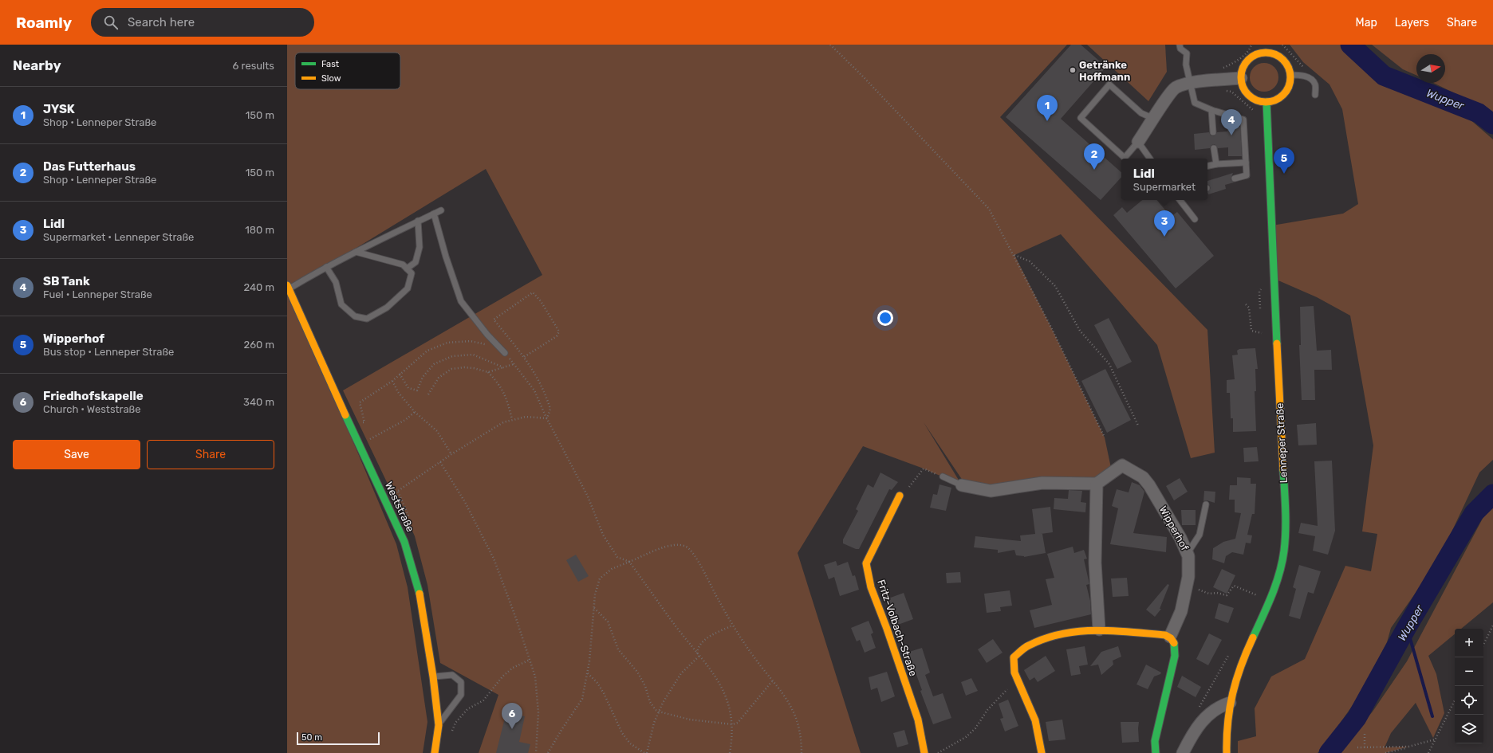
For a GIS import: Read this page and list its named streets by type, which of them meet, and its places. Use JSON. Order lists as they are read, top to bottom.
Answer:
{
  "streets": {
    "street": [
      "Lenneper Straße",
      "Weststraße",
      "Wipperhof",
      "Fritz-Volbach-Straße"
    ]
  },
  "water": ["Wupper"],
  "places": ["Getränke Hoffmann"],
  "legend": ["Fast", "Slow"],
  "scale_bar": "50 m",
  "north": "right",
  "page": {
    "header": "Roamly",
    "search": "Search here",
    "nav": ["Map", "Layers", "Share"],
    "heading": ["Nearby", "6 results"],
    "list": [
      {
        "mark": "1",
        "name": "JYSK",
        "note": "Shop · Lenneper Straße",
        "value": "150 m"
      },
      {
        "mark": "2",
        "name": "Das Futterhaus",
        "note": "Shop · Lenneper Straße",
        "value": "150 m"
      },
      {
        "mark": "3",
        "name": "Lidl",
        "note": "Supermarket · Lenneper Straße",
        "value": "180 m"
      },
      {
        "mark": "4",
        "name": "SB Tank",
        "note": "Fuel · Lenneper Straße",
        "value": "240 m"
      },
      {
        "mark": "5",
        "name": "Wipperhof",
        "note": "Bus stop · Lenneper Straße",
        "value": "260 m"
      },
      {
        "mark": "6",
        "name": "Friedhofskapelle",
        "note": "Church · Weststraße",
        "value": "340 m"
      }
    ],
    "pins": [
      "1",
      "4",
      "2",
      "5",
      "3",
      "6"
    ],
    "popup": ["Lidl", "Supermarket"],
    "buttons": ["Save", "Share"],
    "map_buttons": ["+", "−"],
    "scale": "50 m"
  }
}
